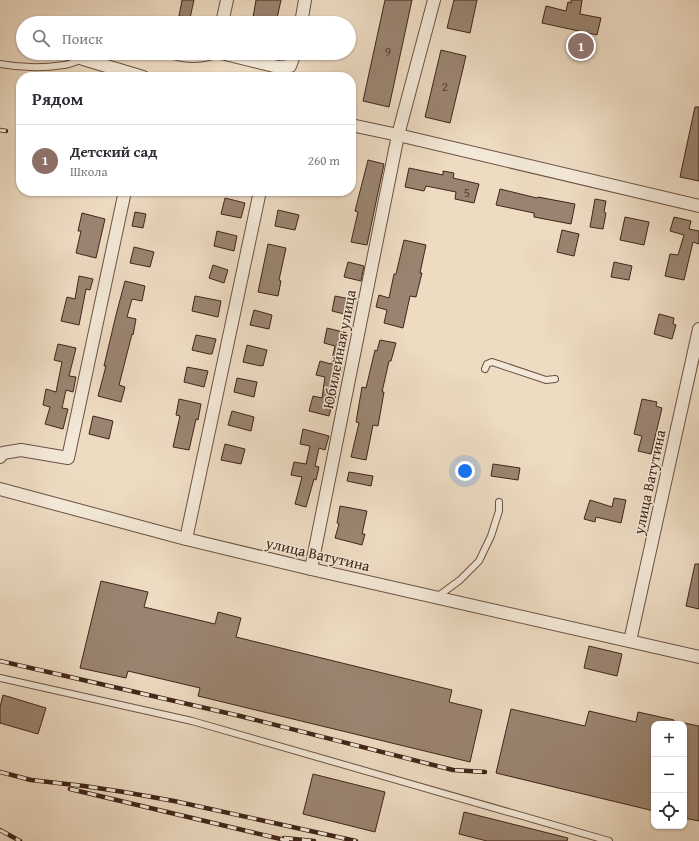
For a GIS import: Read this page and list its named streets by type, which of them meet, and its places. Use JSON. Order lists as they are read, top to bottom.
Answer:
{
  "streets": {
    "street": ["Юбилейная улица", "улица Ватутина"]
  },
  "crossings": [
    ["Юбилейная улица", "улица Ватутина"]
  ],
  "house_numbers": ["9", "2", "5"],
  "page": {
    "search": "Поиск",
    "pins": "1",
    "heading": "Рядом",
    "list": [
      {
        "mark": "1",
        "name": "Детский сад",
        "note": "Школа",
        "value": "260 m"
      }
    ],
    "map_buttons": ["+", "−"]
  }
}
